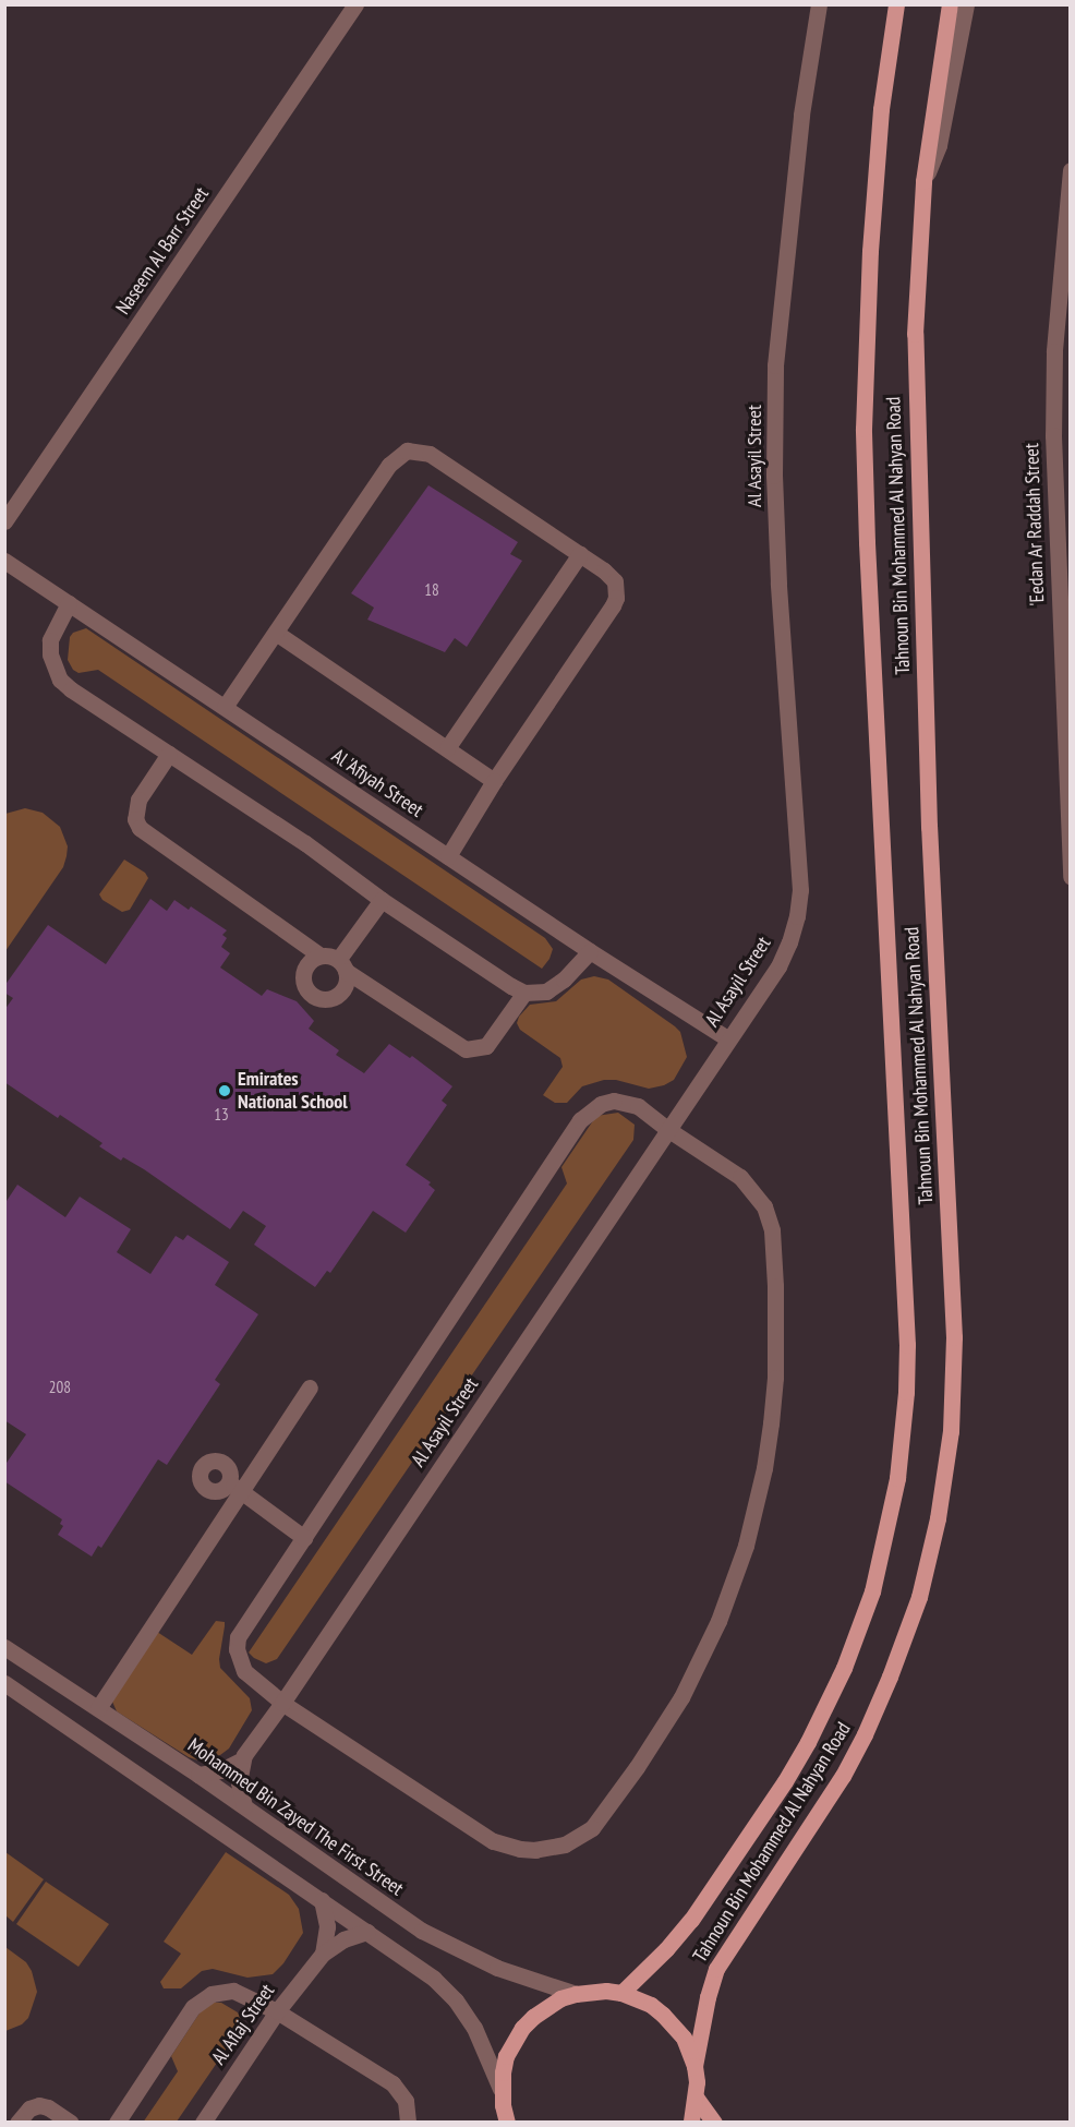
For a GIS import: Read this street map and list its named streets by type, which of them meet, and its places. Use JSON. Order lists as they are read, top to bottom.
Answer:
{
  "streets": {
    "main road": ["Tahnoun Bin Mohammed Al Nahyan Road"],
    "street": [
      "Naseem Al Barr Street",
      "Al Asayil Street",
      "'Eedan Ar Raddah Street",
      "Al 'Afiyah Street",
      "Mohammed Bin Zayed The First Street",
      "Al Aflaj Street"
    ]
  },
  "crossings": [
    ["Al Asayil Street", "Al 'Afiyah Street"]
  ],
  "places": ["Emirates National School"],
  "house_numbers": ["18", "13", "208"]
}
